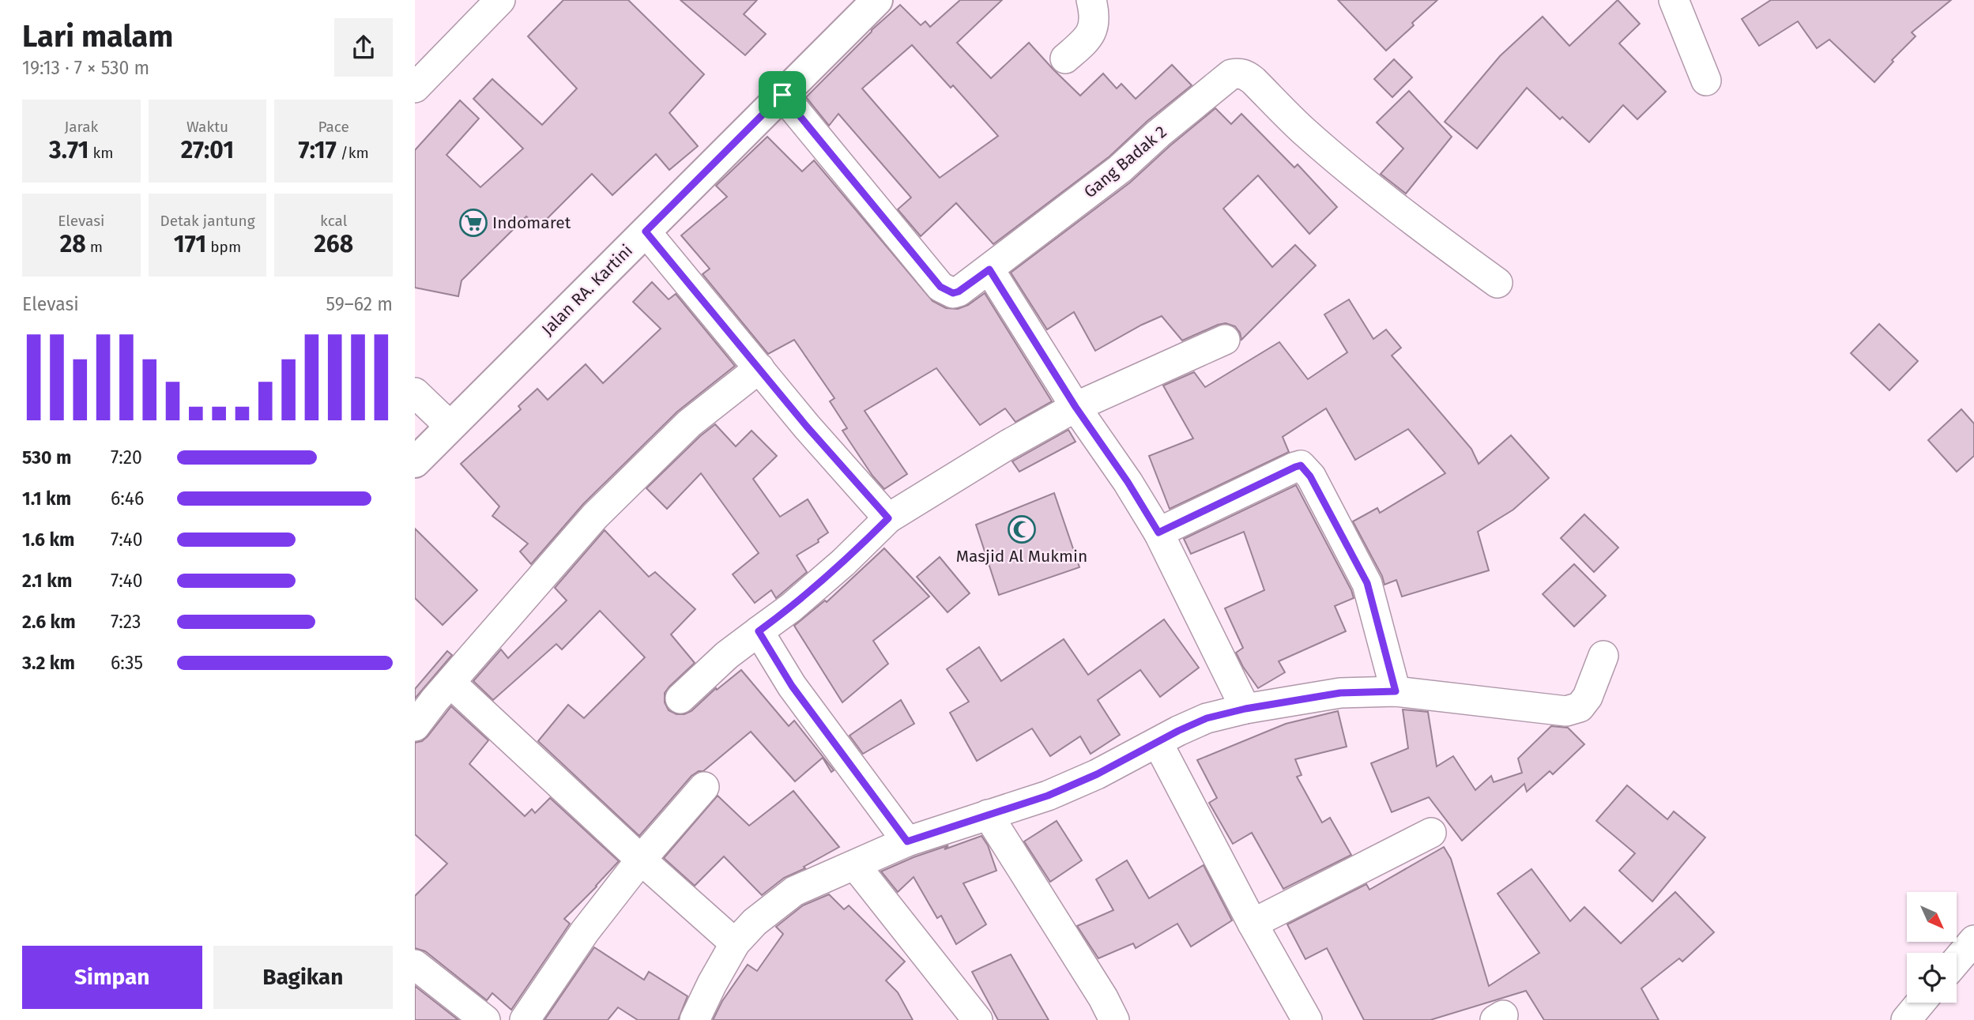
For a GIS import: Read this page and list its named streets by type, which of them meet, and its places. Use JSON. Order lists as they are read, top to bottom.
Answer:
{
  "streets": {
    "street": ["Gang Badak 2", "Jalan RA. Kartini"]
  },
  "crossings": [
    ["Gang Badak 2", "Jalan RA. Kartini"]
  ],
  "places": {
    "supermarket": ["Indomaret"],
    "mosque": ["Masjid Al Mukmin"]
  },
  "north": "bottom right",
  "page": {
    "heading": ["Lari malam", "19:13 · 7 × 530 m"],
    "stats": [
      ["Jarak", "3.71 km"],
      ["Waktu", "27:01"],
      ["Pace", "7:17 /km"],
      ["Elevasi", "28 m"],
      ["Detak jantung", "171 bpm"],
      ["kcal", "268"]
    ],
    "chart": ["Elevasi", "59–62 m"],
    "list": [
      {
        "name": "530 m",
        "note": "7:20"
      },
      {
        "name": "1.1 km",
        "note": "6:46"
      },
      {
        "name": "1.6 km",
        "note": "7:40"
      },
      {
        "name": "2.1 km",
        "note": "7:40"
      },
      {
        "name": "2.6 km",
        "note": "7:23"
      },
      {
        "name": "3.2 km",
        "note": "6:35"
      }
    ],
    "buttons": ["Simpan", "Bagikan"]
  }
}
